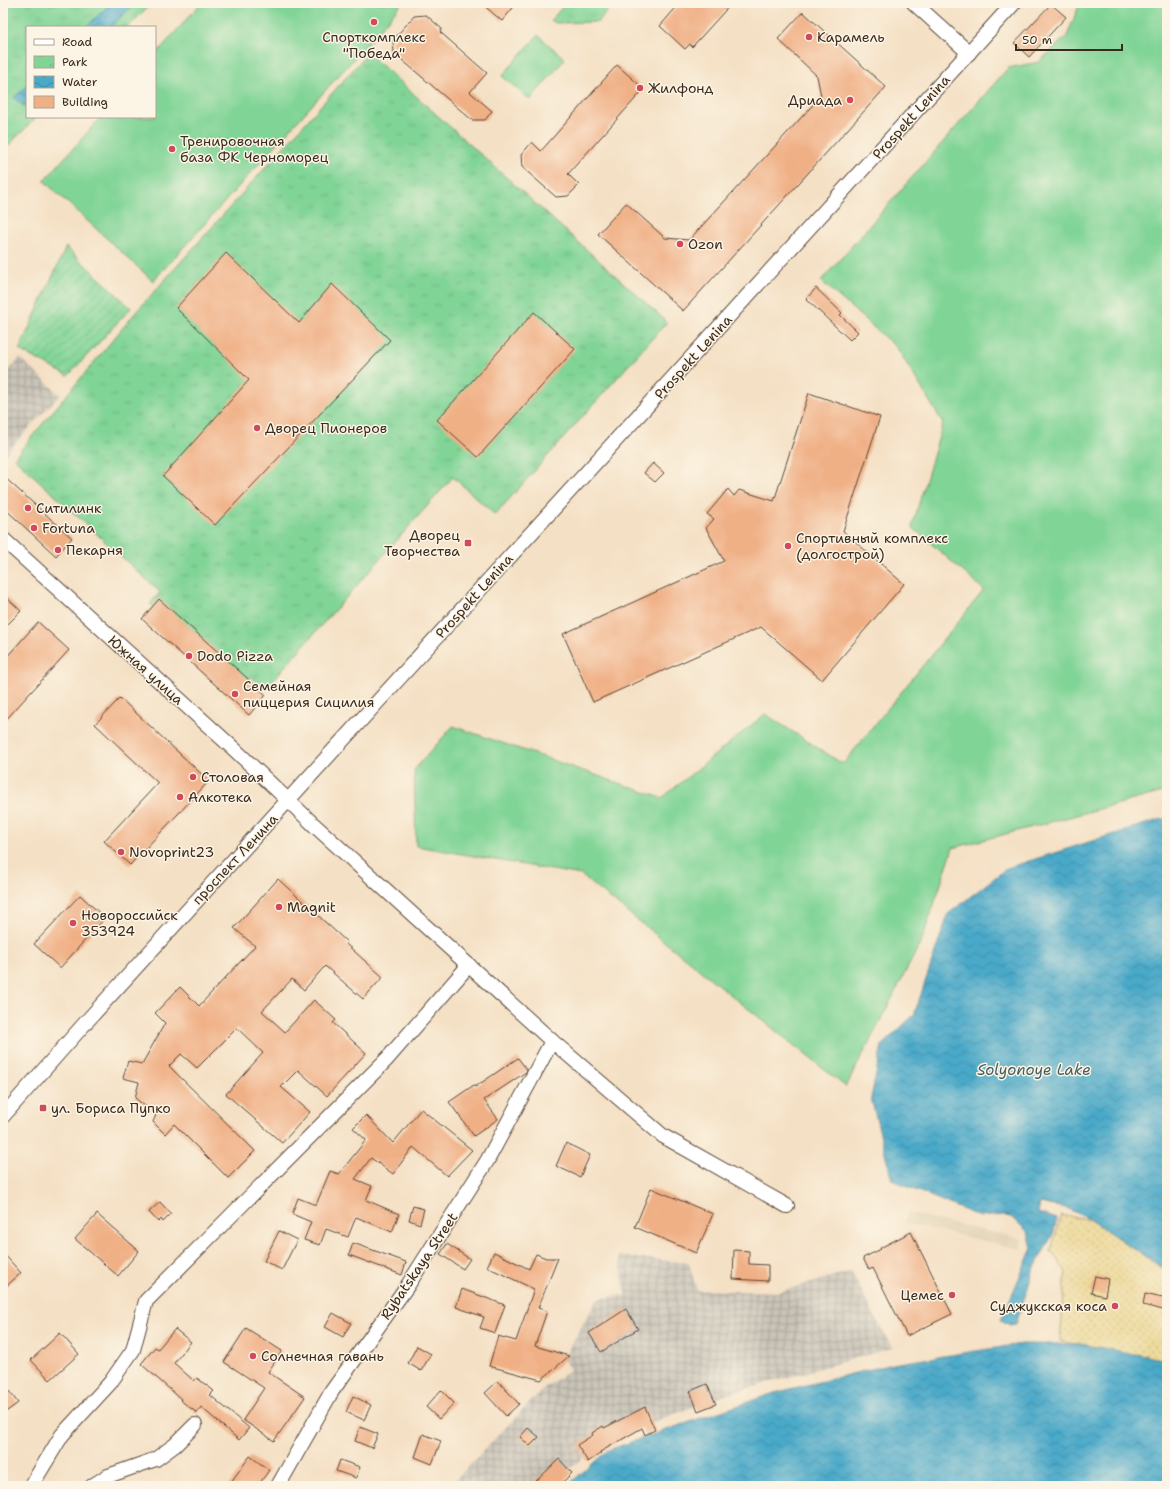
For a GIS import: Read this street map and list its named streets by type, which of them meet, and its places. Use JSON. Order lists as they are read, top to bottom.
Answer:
{
  "streets": {
    "street": [
      "Prospekt Lenina",
      "Южная улица",
      "проспект Ленина",
      "Rybatskaya Street"
    ]
  },
  "crossings": [
    ["Prospekt Lenina", "Южная улица"],
    ["Prospekt Lenina", "проспект Ленина"],
    ["Южная улица", "проспект Ленина"],
    ["Южная улица", "Rybatskaya Street"]
  ],
  "water": ["Solyonoye Lake"],
  "places": {
    "other": [
      "Спорткомплекс \"Победа\"",
      "Карамель",
      "Жилфонд",
      "Дриада",
      "Тренировочная база ФК Черноморец",
      "Ozon",
      "Дворец Пионеров",
      "Ситилинк",
      "Fortuna",
      "Спортивный комплекс (долгострой)",
      "Пекарня",
      "Dodo Pizza",
      "Семейная пиццерия Сицилия",
      "Столовая",
      "Алкотека",
      "Novoprint23",
      "Magnit",
      "Новороссийск 353924",
      "Цемес",
      "Суджукская коса",
      "Солнечная гавань"
    ],
    "transit": ["Дворец Творчества", "ул. Бориса Пупко"]
  },
  "legend": [
    "Road",
    "Park",
    "Water",
    "Building"
  ],
  "scale_bar": "50 m"
}
